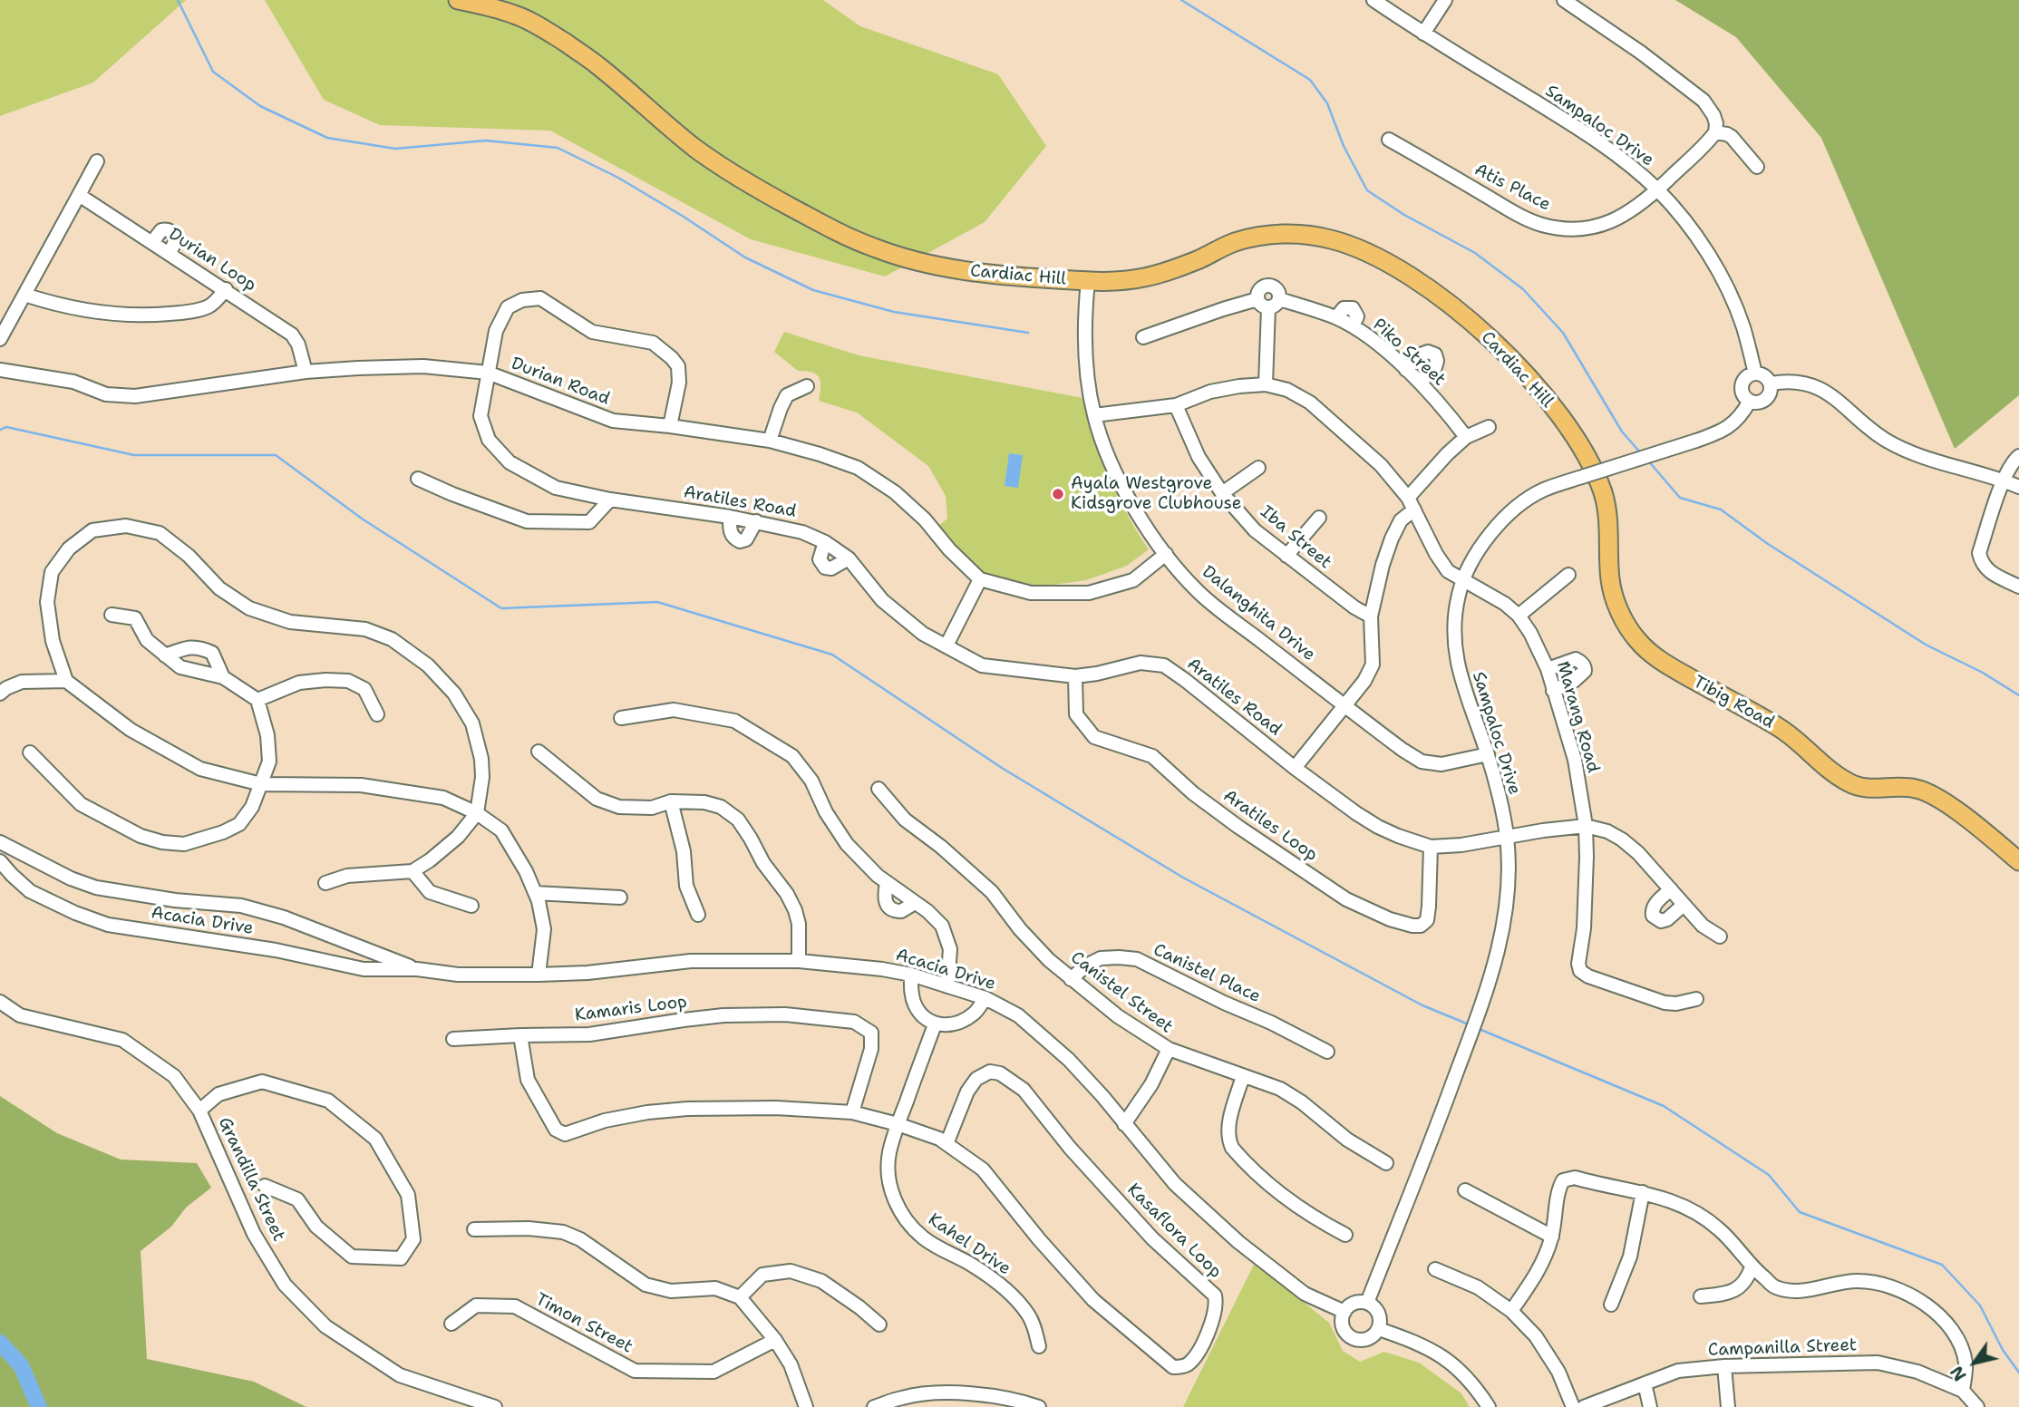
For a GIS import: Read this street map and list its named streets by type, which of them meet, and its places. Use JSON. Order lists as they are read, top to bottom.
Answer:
{
  "streets": {
    "main road": ["Cardiac Hill", "Tibig Road"],
    "street": [
      "Sampaloc Drive",
      "Atis Place",
      "Durian Loop",
      "Piko Street",
      "Durian Road",
      "Aratiles Road",
      "Iba Street",
      "Dalanghita Drive",
      "Marang Road",
      "Aratiles Loop",
      "Acacia Drive",
      "Canistel Place",
      "Canistel Street",
      "Kamaris Loop",
      "Grandilla Street",
      "Kasaflora Loop",
      "Kahel Drive",
      "Timon Street",
      "Campanilla Street"
    ]
  },
  "crossings": [
    ["Sampaloc Drive", "Atis Place"],
    ["Sampaloc Drive", "Aratiles Road"],
    ["Sampaloc Drive", "Dalanghita Drive"],
    ["Sampaloc Drive", "Marang Road"],
    ["Sampaloc Drive", "Acacia Drive"],
    ["Durian Loop", "Durian Road"],
    ["Cardiac Hill", "Dalanghita Drive"],
    ["Cardiac Hill", "Tibig Road"],
    ["Durian Road", "Aratiles Road"],
    ["Durian Road", "Dalanghita Drive"],
    ["Aratiles Road", "Marang Road"],
    ["Aratiles Road", "Aratiles Loop"],
    ["Iba Street", "Marang Road"],
    ["Dalanghita Drive", "Marang Road"],
    ["Canistel Place", "Canistel Street"],
    ["Kasaflora Loop", "Kahel Drive"]
  ],
  "places": ["Ayala Westgrove Kidsgrove Clubhouse"],
  "north": "bottom left"
}
